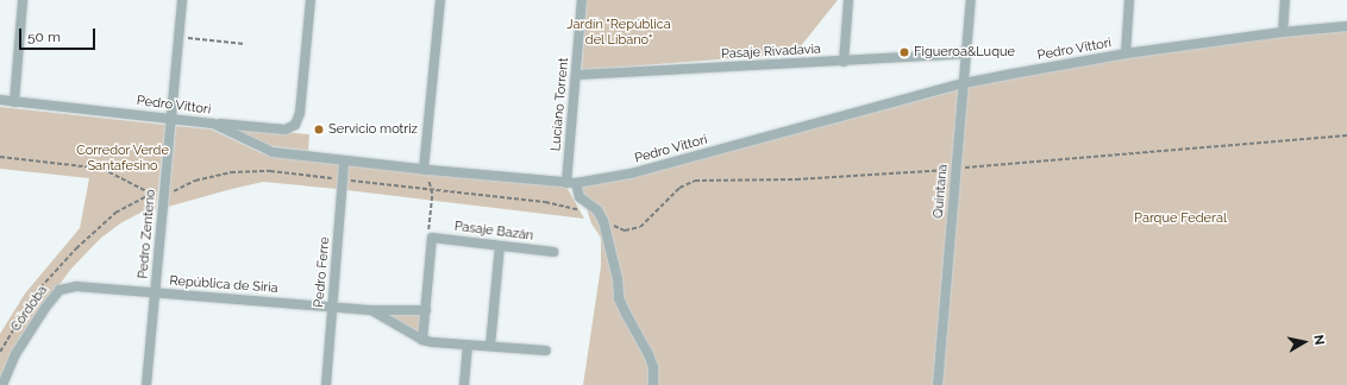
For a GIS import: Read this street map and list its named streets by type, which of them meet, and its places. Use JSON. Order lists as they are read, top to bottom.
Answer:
{
  "streets": {
    "street": [
      "Pedro Vittori",
      "Pasaje Rivadavia",
      "Luciano Torrent",
      "Quintana",
      "Pasaje Bazán",
      "Pedro Zenteno",
      "Pedro Ferre",
      "República de Siria",
      "Córdoba"
    ]
  },
  "crossings": [
    ["Pedro Vittori", "Luciano Torrent"],
    ["Pedro Vittori", "Quintana"],
    ["Pedro Vittori", "Pedro Zenteno"],
    ["Pedro Vittori", "Pedro Ferre"],
    ["Pasaje Rivadavia", "Luciano Torrent"],
    ["Pasaje Rivadavia", "Quintana"],
    ["Pedro Zenteno", "República de Siria"],
    ["Pedro Ferre", "República de Siria"],
    ["República de Siria", "Córdoba"]
  ],
  "parks": ["Jardín \"República del Líbano\"", "Corredor Verde Santafesino", "Parque Federal"],
  "places": ["Figueroa&Luque", "Servicio motriz"],
  "scale_bar": "50 m",
  "north": "right"
}
